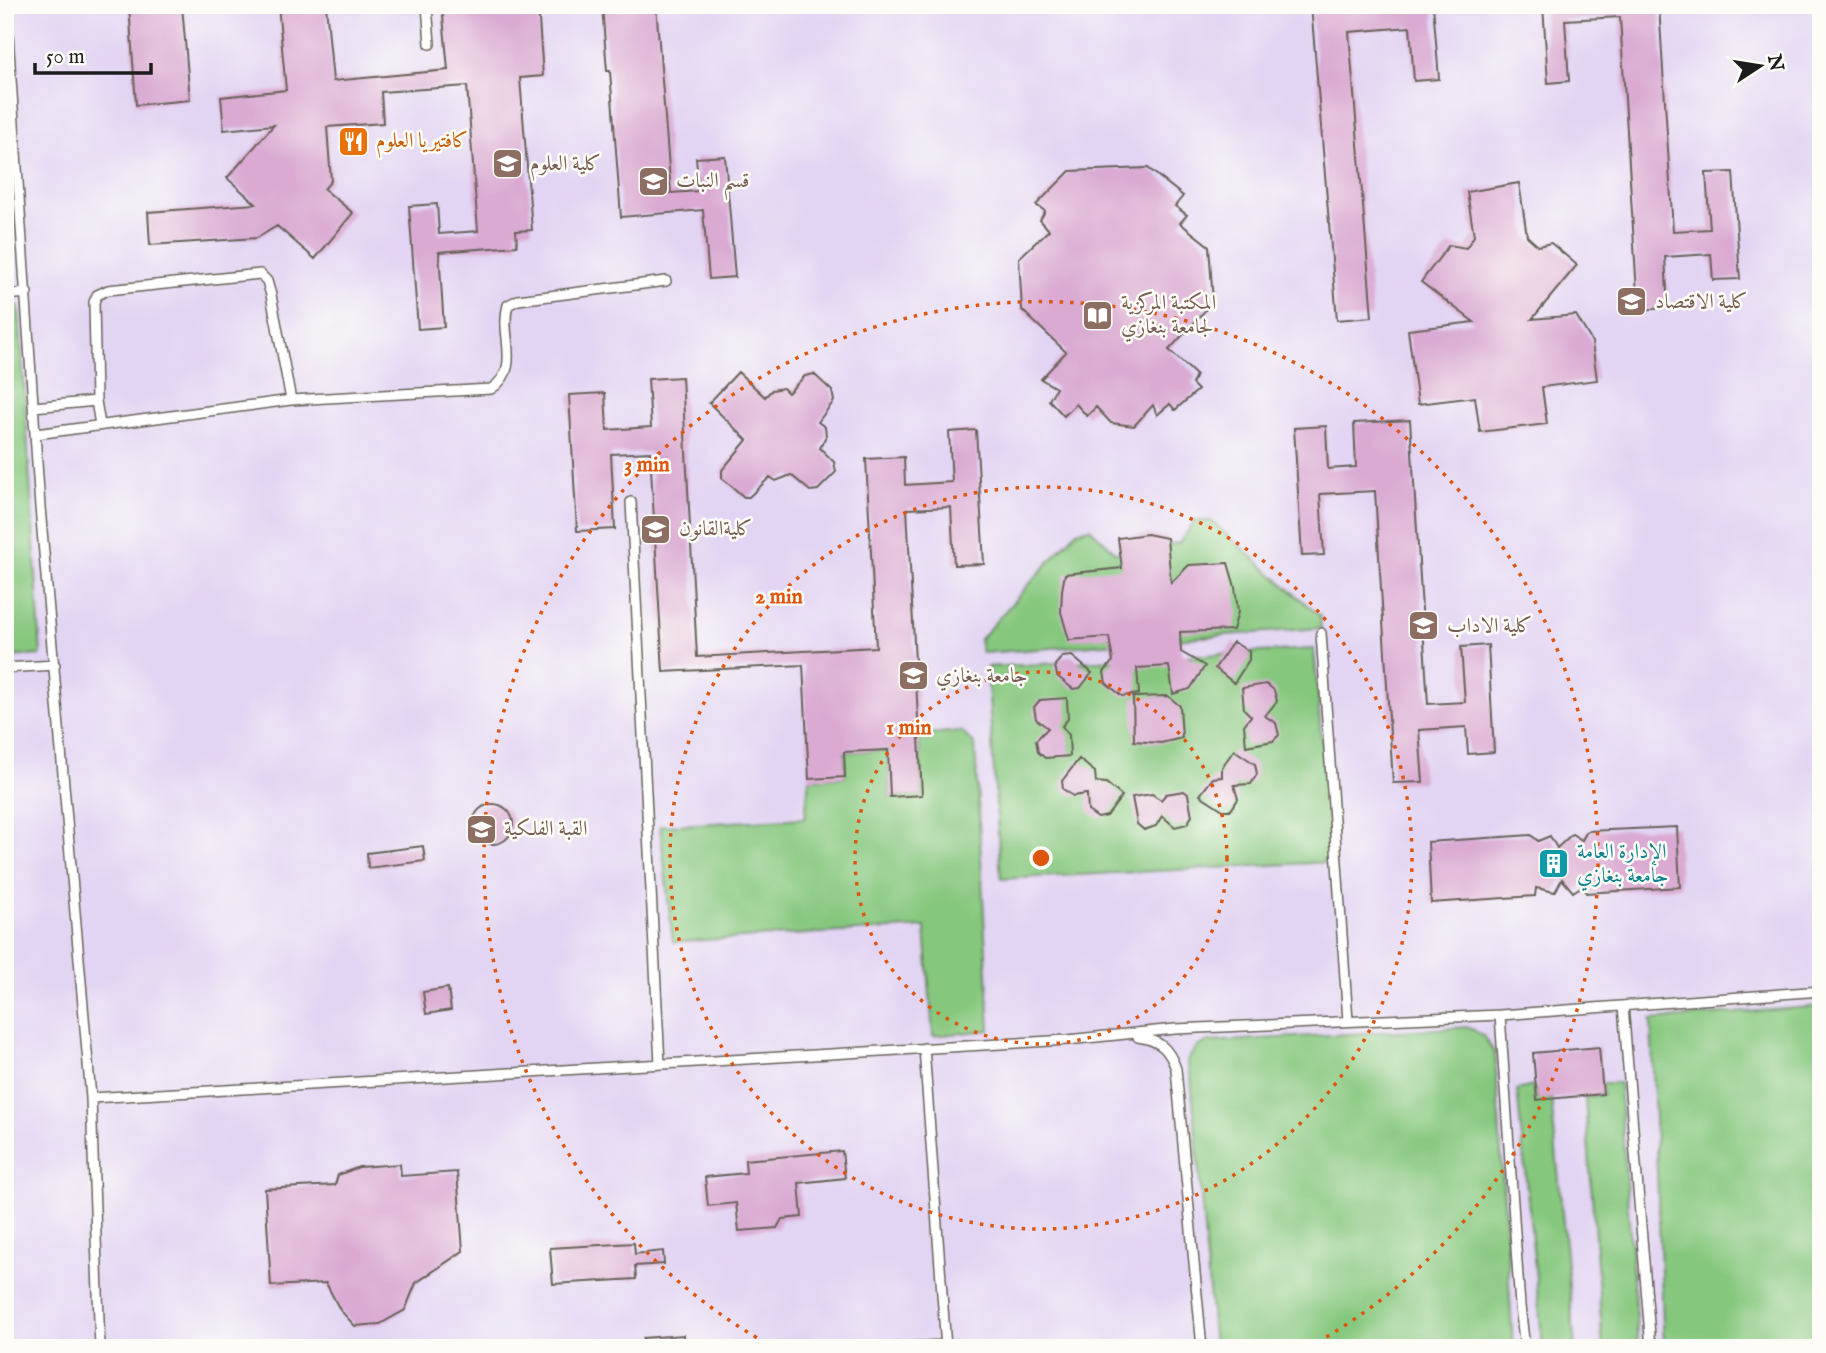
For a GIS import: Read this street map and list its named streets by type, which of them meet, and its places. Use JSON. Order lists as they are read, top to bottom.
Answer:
{
  "places": {
    "restaurant": ["كافتيريا العلوم"],
    "school or university": [
      "كلية العلوم",
      "قسم النبات",
      "كلية الاقتصاد",
      "كليةالقانون",
      "كلية الاداب",
      "جامعة بنغازي",
      "القبة الفلكية"
    ],
    "library": ["المكتبة المركزية لجامعة بنغازي"],
    "building": ["الإدارة العامة جامعة بنغازي"]
  },
  "scale_bar": "50 m",
  "north": "right",
  "rings": ["3 min", "2 min", "1 min"]
}
